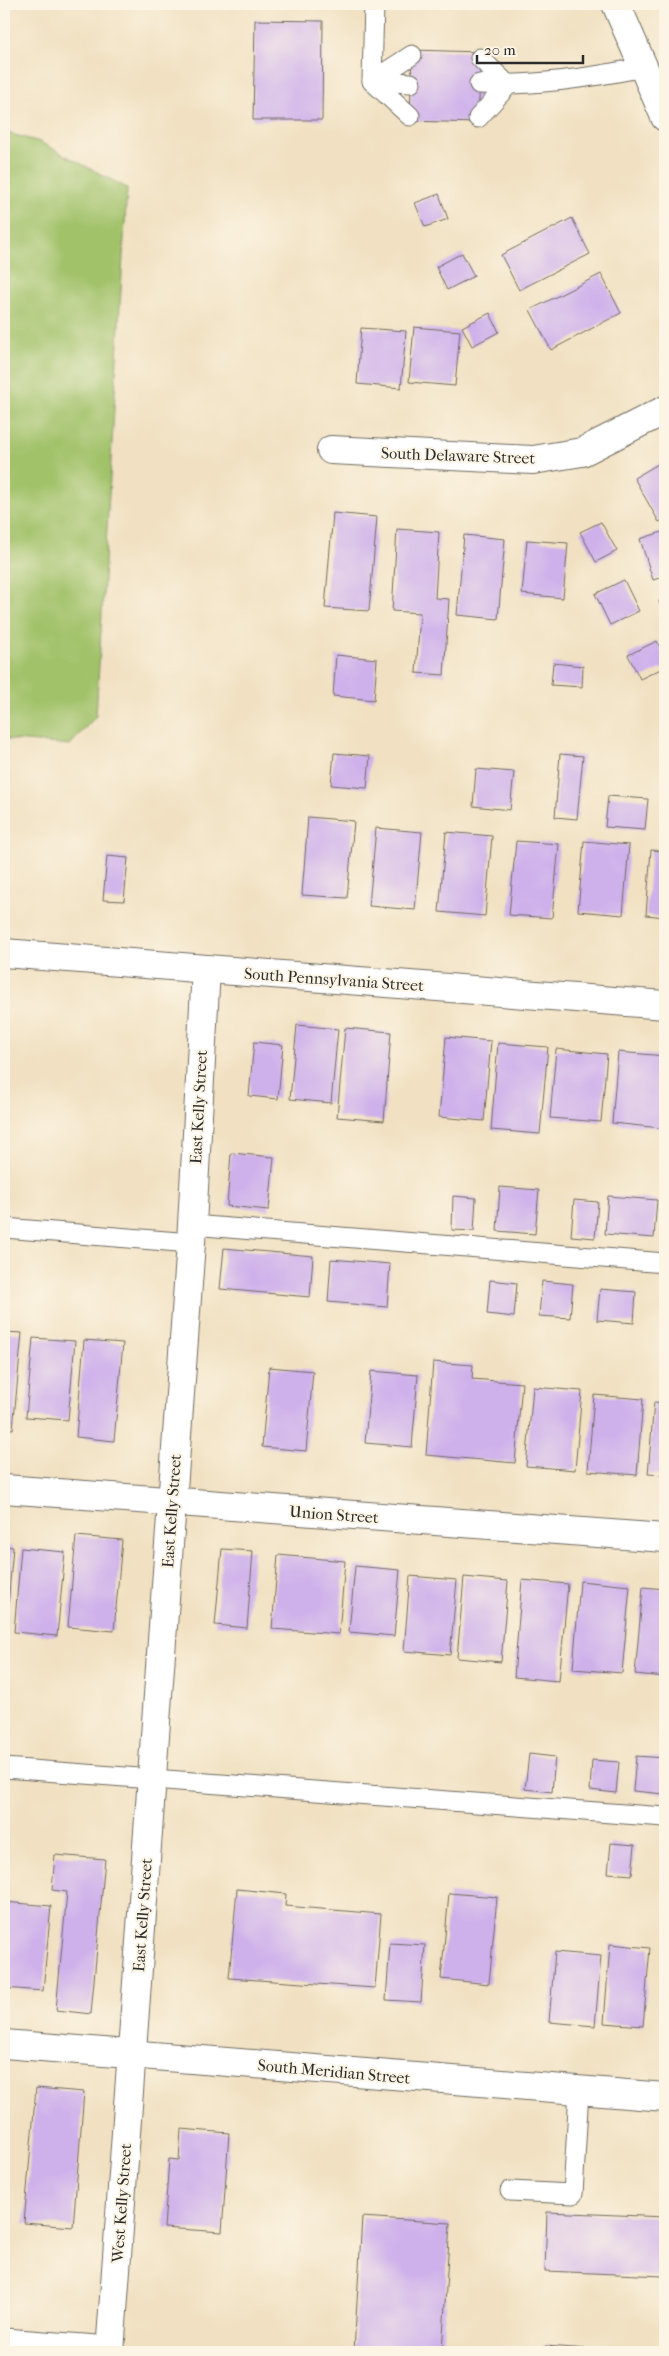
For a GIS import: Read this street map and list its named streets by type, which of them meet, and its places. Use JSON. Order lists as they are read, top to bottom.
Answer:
{
  "streets": {
    "street": [
      "South Delaware Street",
      "South Pennsylvania Street",
      "East Kelly Street",
      "Union Street",
      "South Meridian Street",
      "West Kelly Street"
    ]
  },
  "crossings": [
    ["South Pennsylvania Street", "East Kelly Street"],
    ["East Kelly Street", "Union Street"],
    ["East Kelly Street", "South Meridian Street"],
    ["East Kelly Street", "West Kelly Street"],
    ["South Meridian Street", "West Kelly Street"]
  ],
  "scale_bar": "20 m"
}
